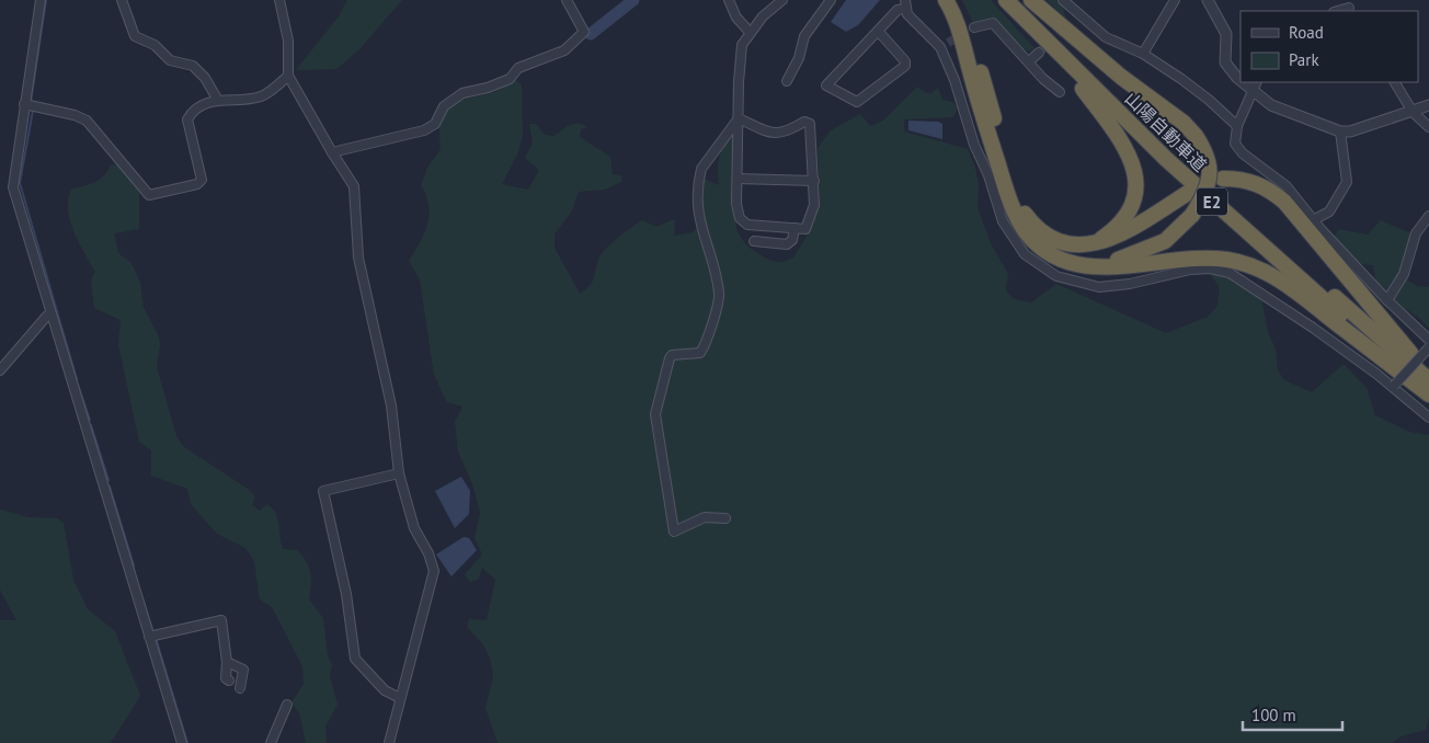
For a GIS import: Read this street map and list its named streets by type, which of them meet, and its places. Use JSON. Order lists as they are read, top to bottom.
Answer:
{
  "streets": {
    "highway": ["山陽自動車道", "E2"]
  },
  "legend": ["Road", "Park"],
  "scale_bar": "100 m"
}
